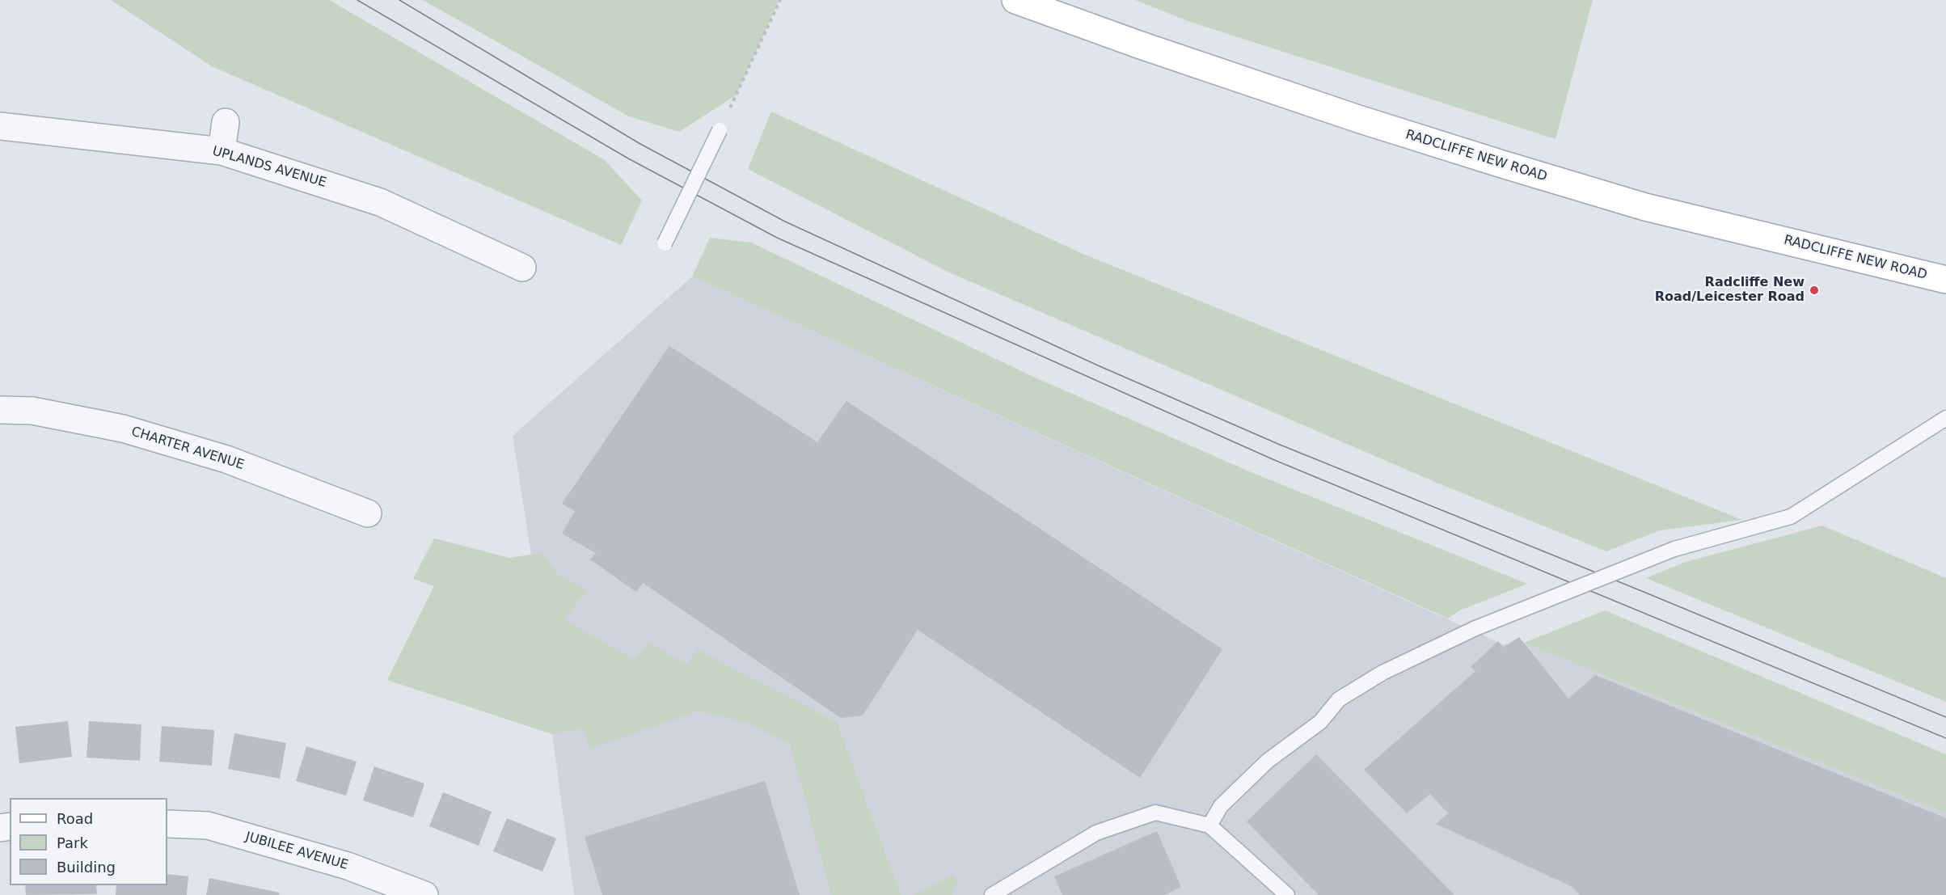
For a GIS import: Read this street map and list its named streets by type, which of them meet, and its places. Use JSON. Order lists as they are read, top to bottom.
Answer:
{
  "streets": {
    "main road": ["RADCLIFFE NEW ROAD"],
    "street": ["UPLANDS AVENUE", "CHARTER AVENUE", "JUBILEE AVENUE"]
  },
  "places": ["Radcliffe New Road/Leicester Road"],
  "legend": ["Road", "Park", "Building"]
}
